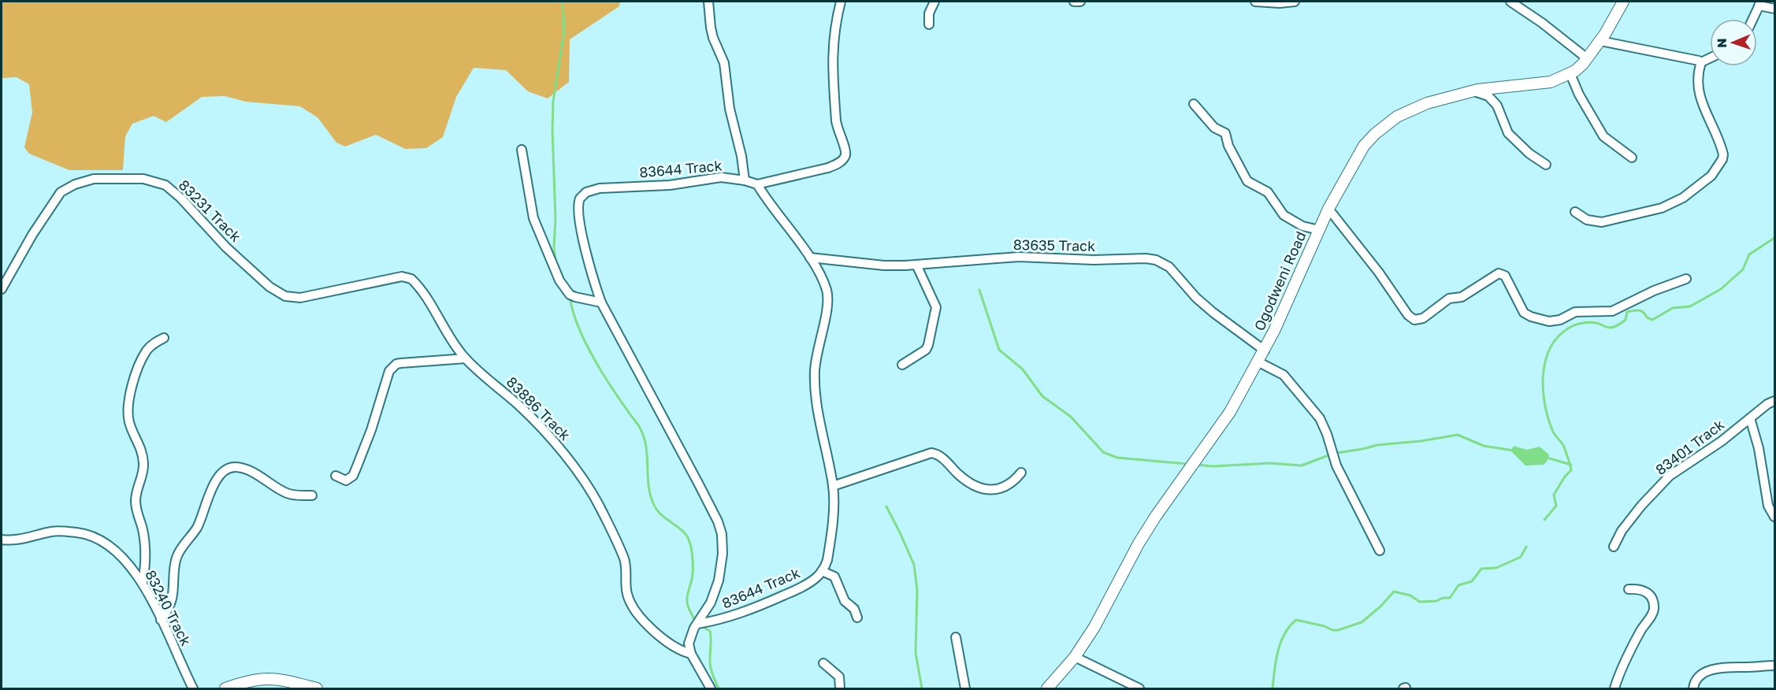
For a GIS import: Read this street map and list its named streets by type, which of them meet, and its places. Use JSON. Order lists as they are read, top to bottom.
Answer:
{
  "streets": {
    "street": [
      "83644 Track",
      "83231 Track",
      "83635 Track",
      "Ogodweni Road",
      "83886 Track",
      "83401 Track",
      "83240 Track"
    ]
  },
  "crossings": [
    ["83644 Track", "83635 Track"],
    ["83644 Track", "83886 Track"],
    ["83231 Track", "83886 Track"],
    ["83635 Track", "Ogodweni Road"]
  ],
  "north": "left"
}
